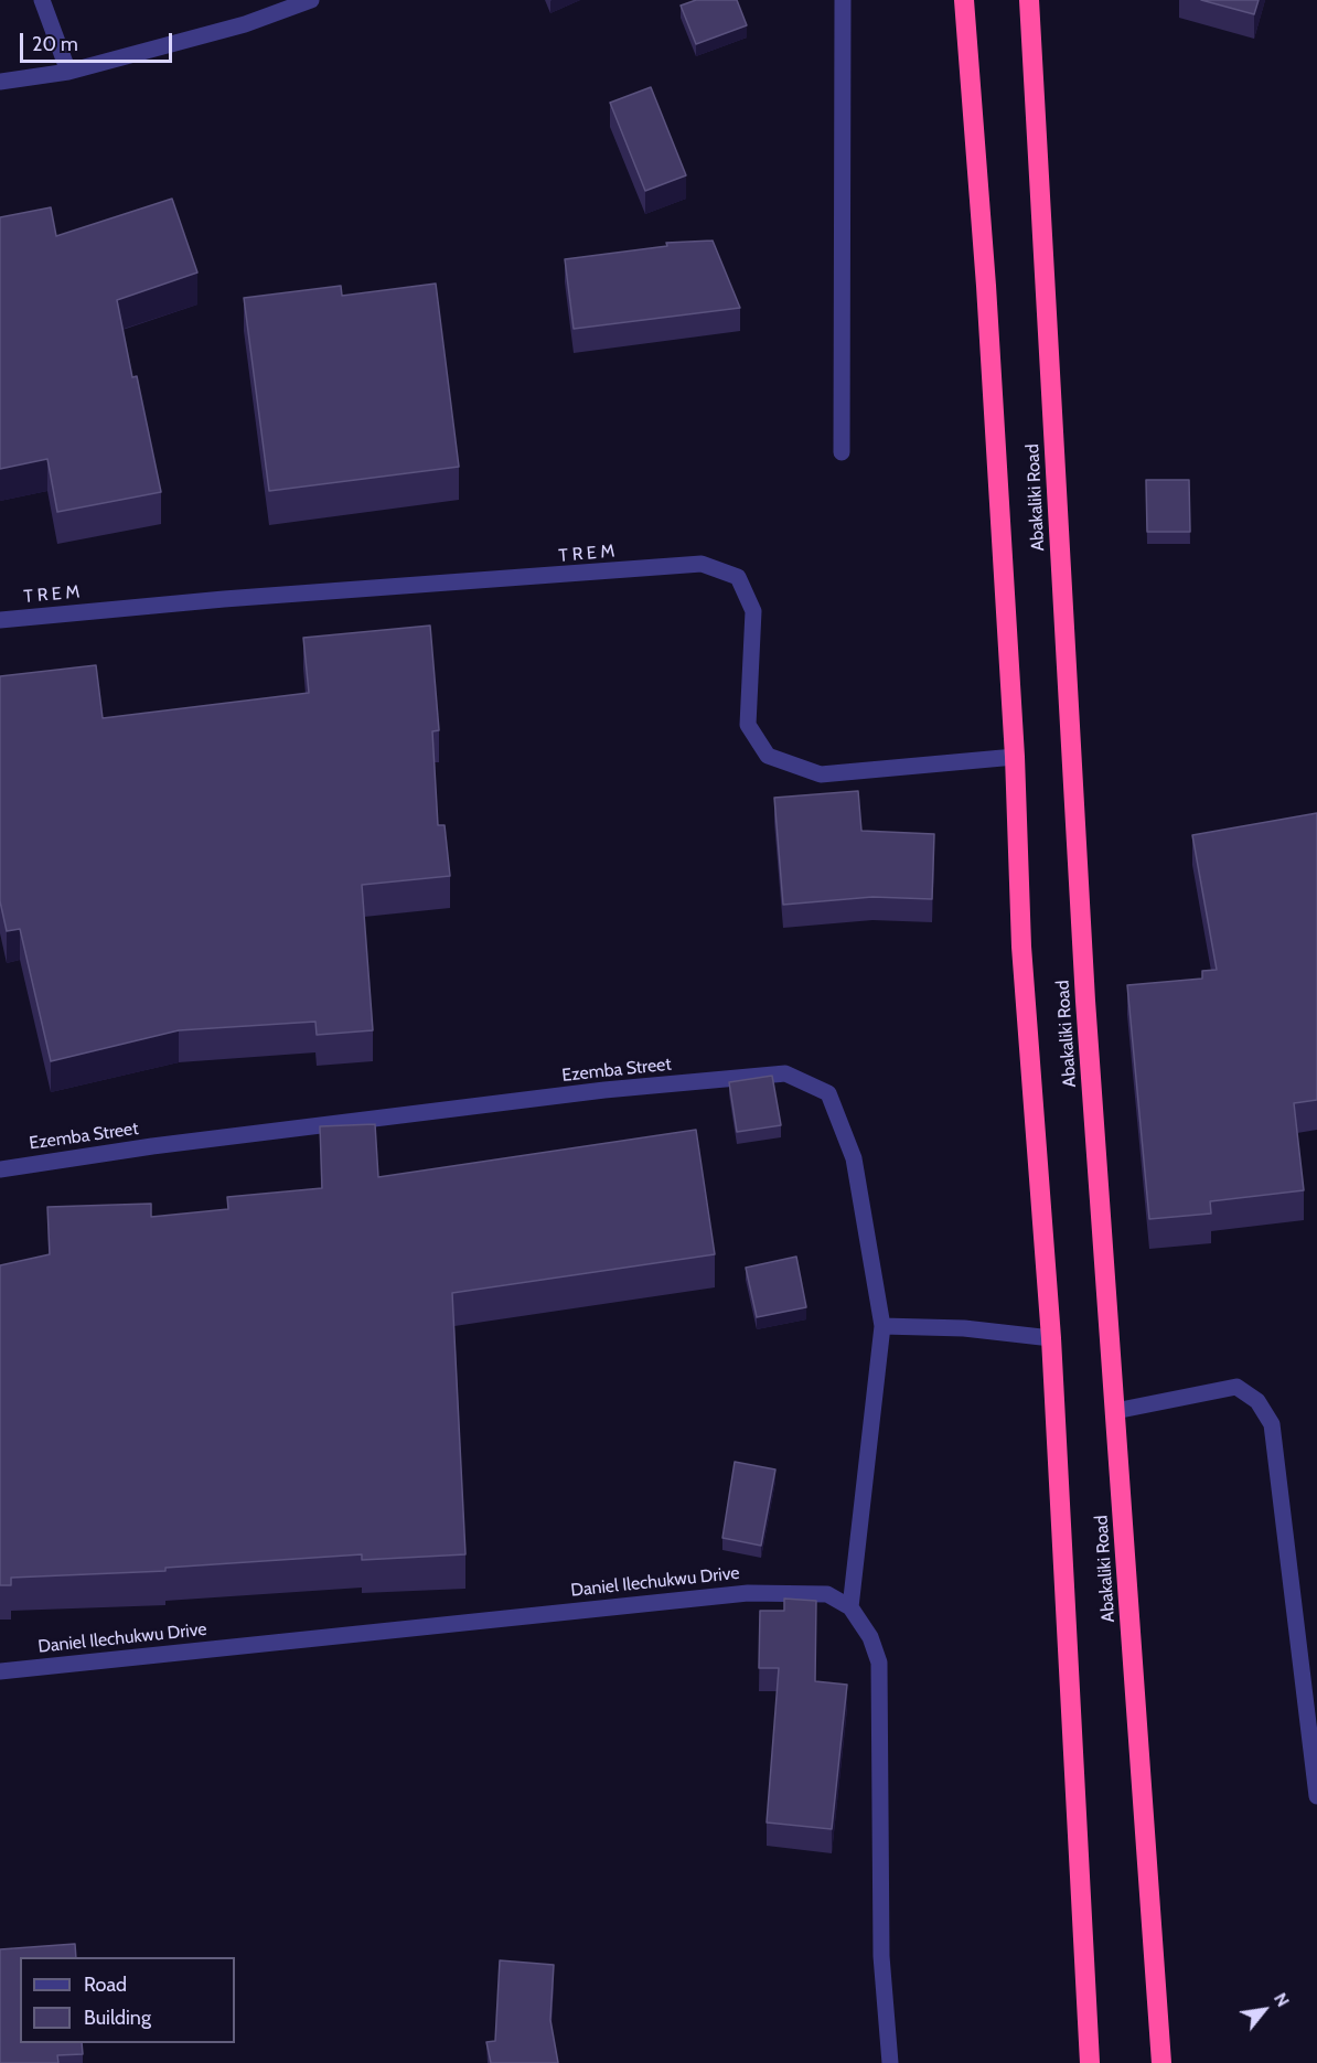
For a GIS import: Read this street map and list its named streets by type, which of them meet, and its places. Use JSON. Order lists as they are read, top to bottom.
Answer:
{
  "streets": {
    "highway": ["Abakaliki Road"],
    "street": ["T R E M", "Ezemba Street", "Daniel Ilechukwu Drive"]
  },
  "crossings": [
    ["Abakaliki Road", "T R E M"],
    ["Ezemba Street", "Daniel Ilechukwu Drive"]
  ],
  "legend": ["Road", "Building"],
  "scale_bar": "20 m",
  "north": "top right"
}
